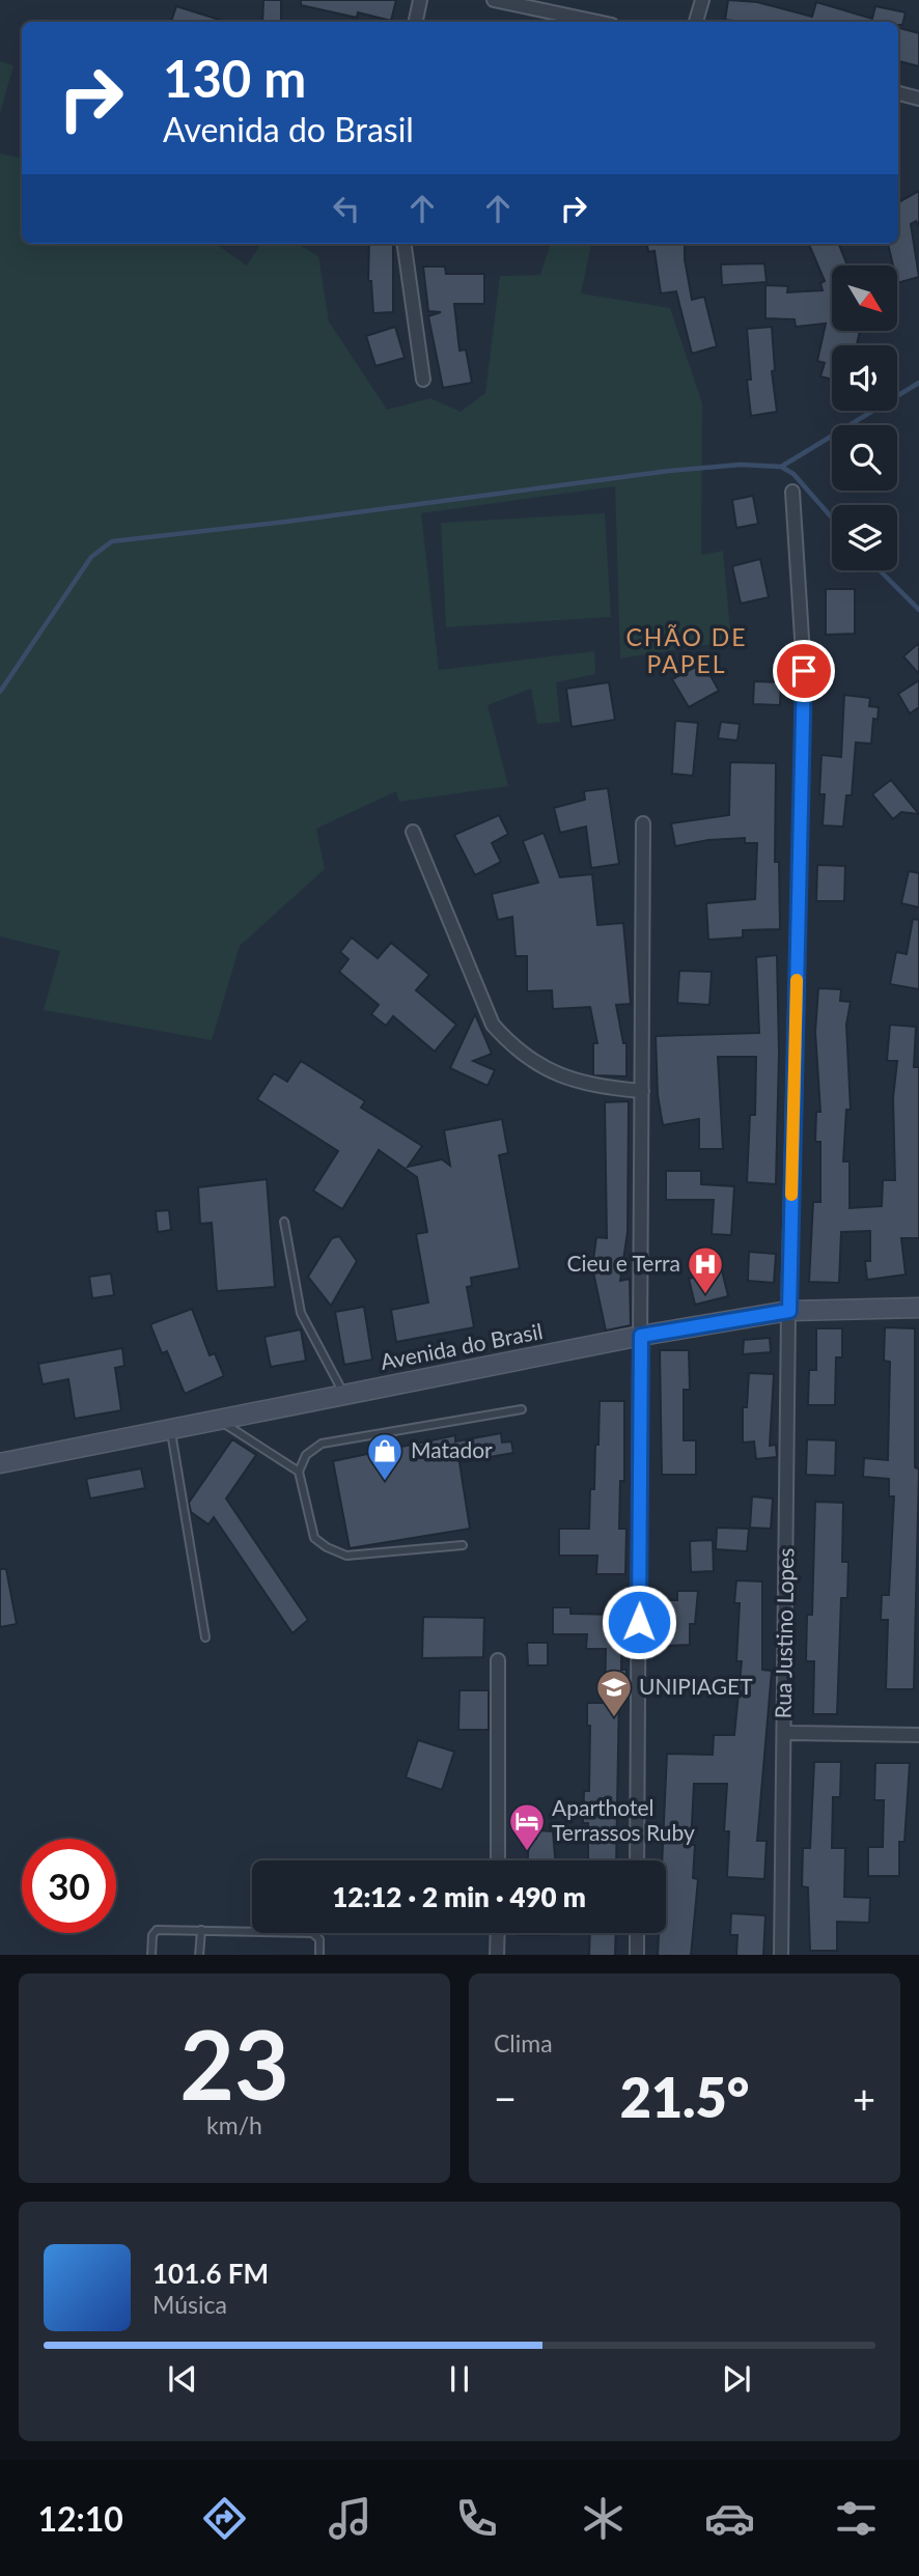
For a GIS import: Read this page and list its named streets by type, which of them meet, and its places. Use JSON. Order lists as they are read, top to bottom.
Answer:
{
  "streets": {
    "street": ["Avenida do Brasil", "Rua Justino Lopes"]
  },
  "crossings": [
    ["Avenida do Brasil", "Rua Justino Lopes"]
  ],
  "districts": ["CHÃO DE PAPEL"],
  "places": {
    "hospital": ["Cieu e Terra"],
    "shop": ["Matador"],
    "school or university": ["UNIPIAGET"],
    "hotel": ["Aparthotel Terrassos Ruby"]
  },
  "north": "bottom right",
  "page": {
    "turn": ["130 m", "Avenida do Brasil"],
    "limit": "30",
    "trip": "12:12 · 2 min · 490 m",
    "tile": [
      ["23", "km/h"],
      "Clima"
    ],
    "heat": ["−", "21.5°", "+"],
    "song": ["101.6 FM", "Música"],
    "tabs": "12:10"
  }
}
